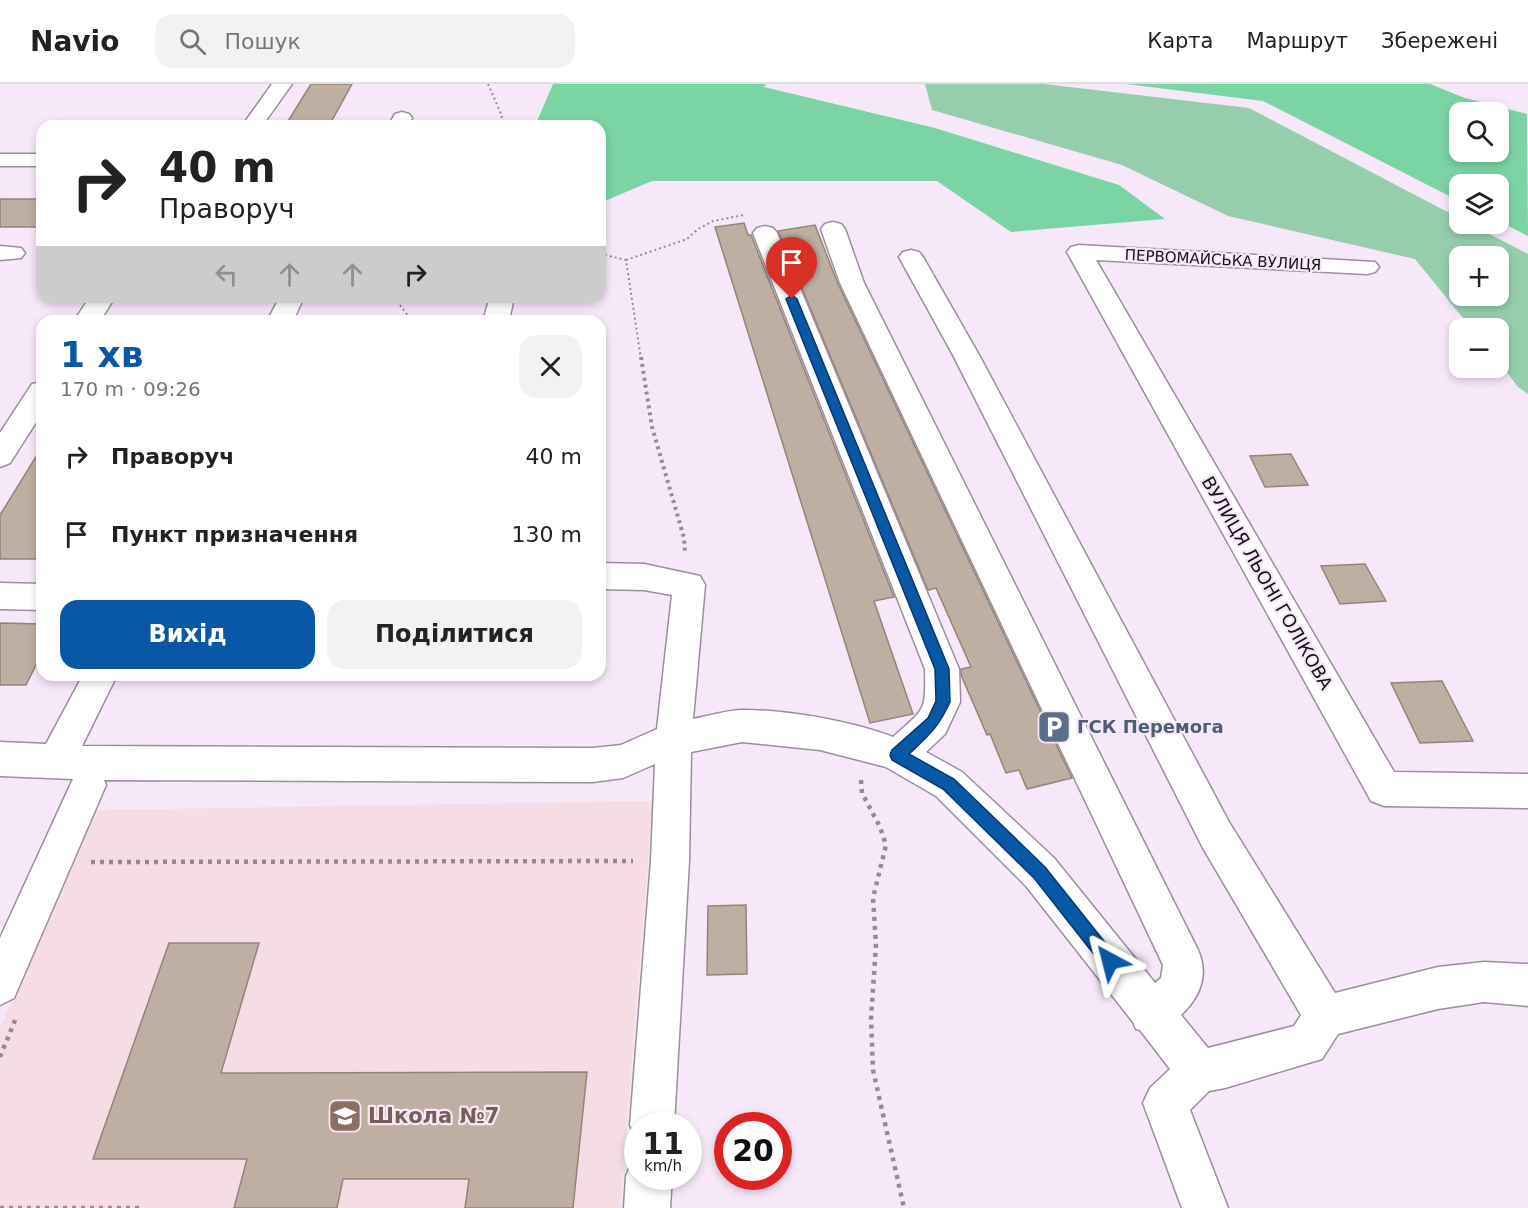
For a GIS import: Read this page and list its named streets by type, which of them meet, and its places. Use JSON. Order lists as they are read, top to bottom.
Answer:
{
  "streets": {
    "street": ["ПЕРВОМАЙСЬКА ВУЛИЦЯ", "ВУЛИЦЯ ЛЬОНІ ГОЛІКОВА"]
  },
  "crossings": [
    ["ПЕРВОМАЙСЬКА ВУЛИЦЯ", "ВУЛИЦЯ ЛЬОНІ ГОЛІКОВА"]
  ],
  "places": {
    "parking": ["ГСК Перемога"],
    "school or university": ["Школа №7"]
  },
  "page": {
    "header": "Navio",
    "search": "Пошук",
    "nav": ["Карта", "Маршрут", "Збережені"],
    "map_buttons": ["+", "−"],
    "turn": ["40 m", "Праворуч"],
    "heading": ["1 хв", "170 m · 09:26"],
    "list": [
      {
        "name": "Праворуч",
        "value": "40 m"
      },
      {
        "name": "Пункт призначення",
        "value": "130 m"
      }
    ],
    "buttons": ["Вихід", "Поділитися"],
    "speed": "11 km/h",
    "limit": "20"
  }
}
